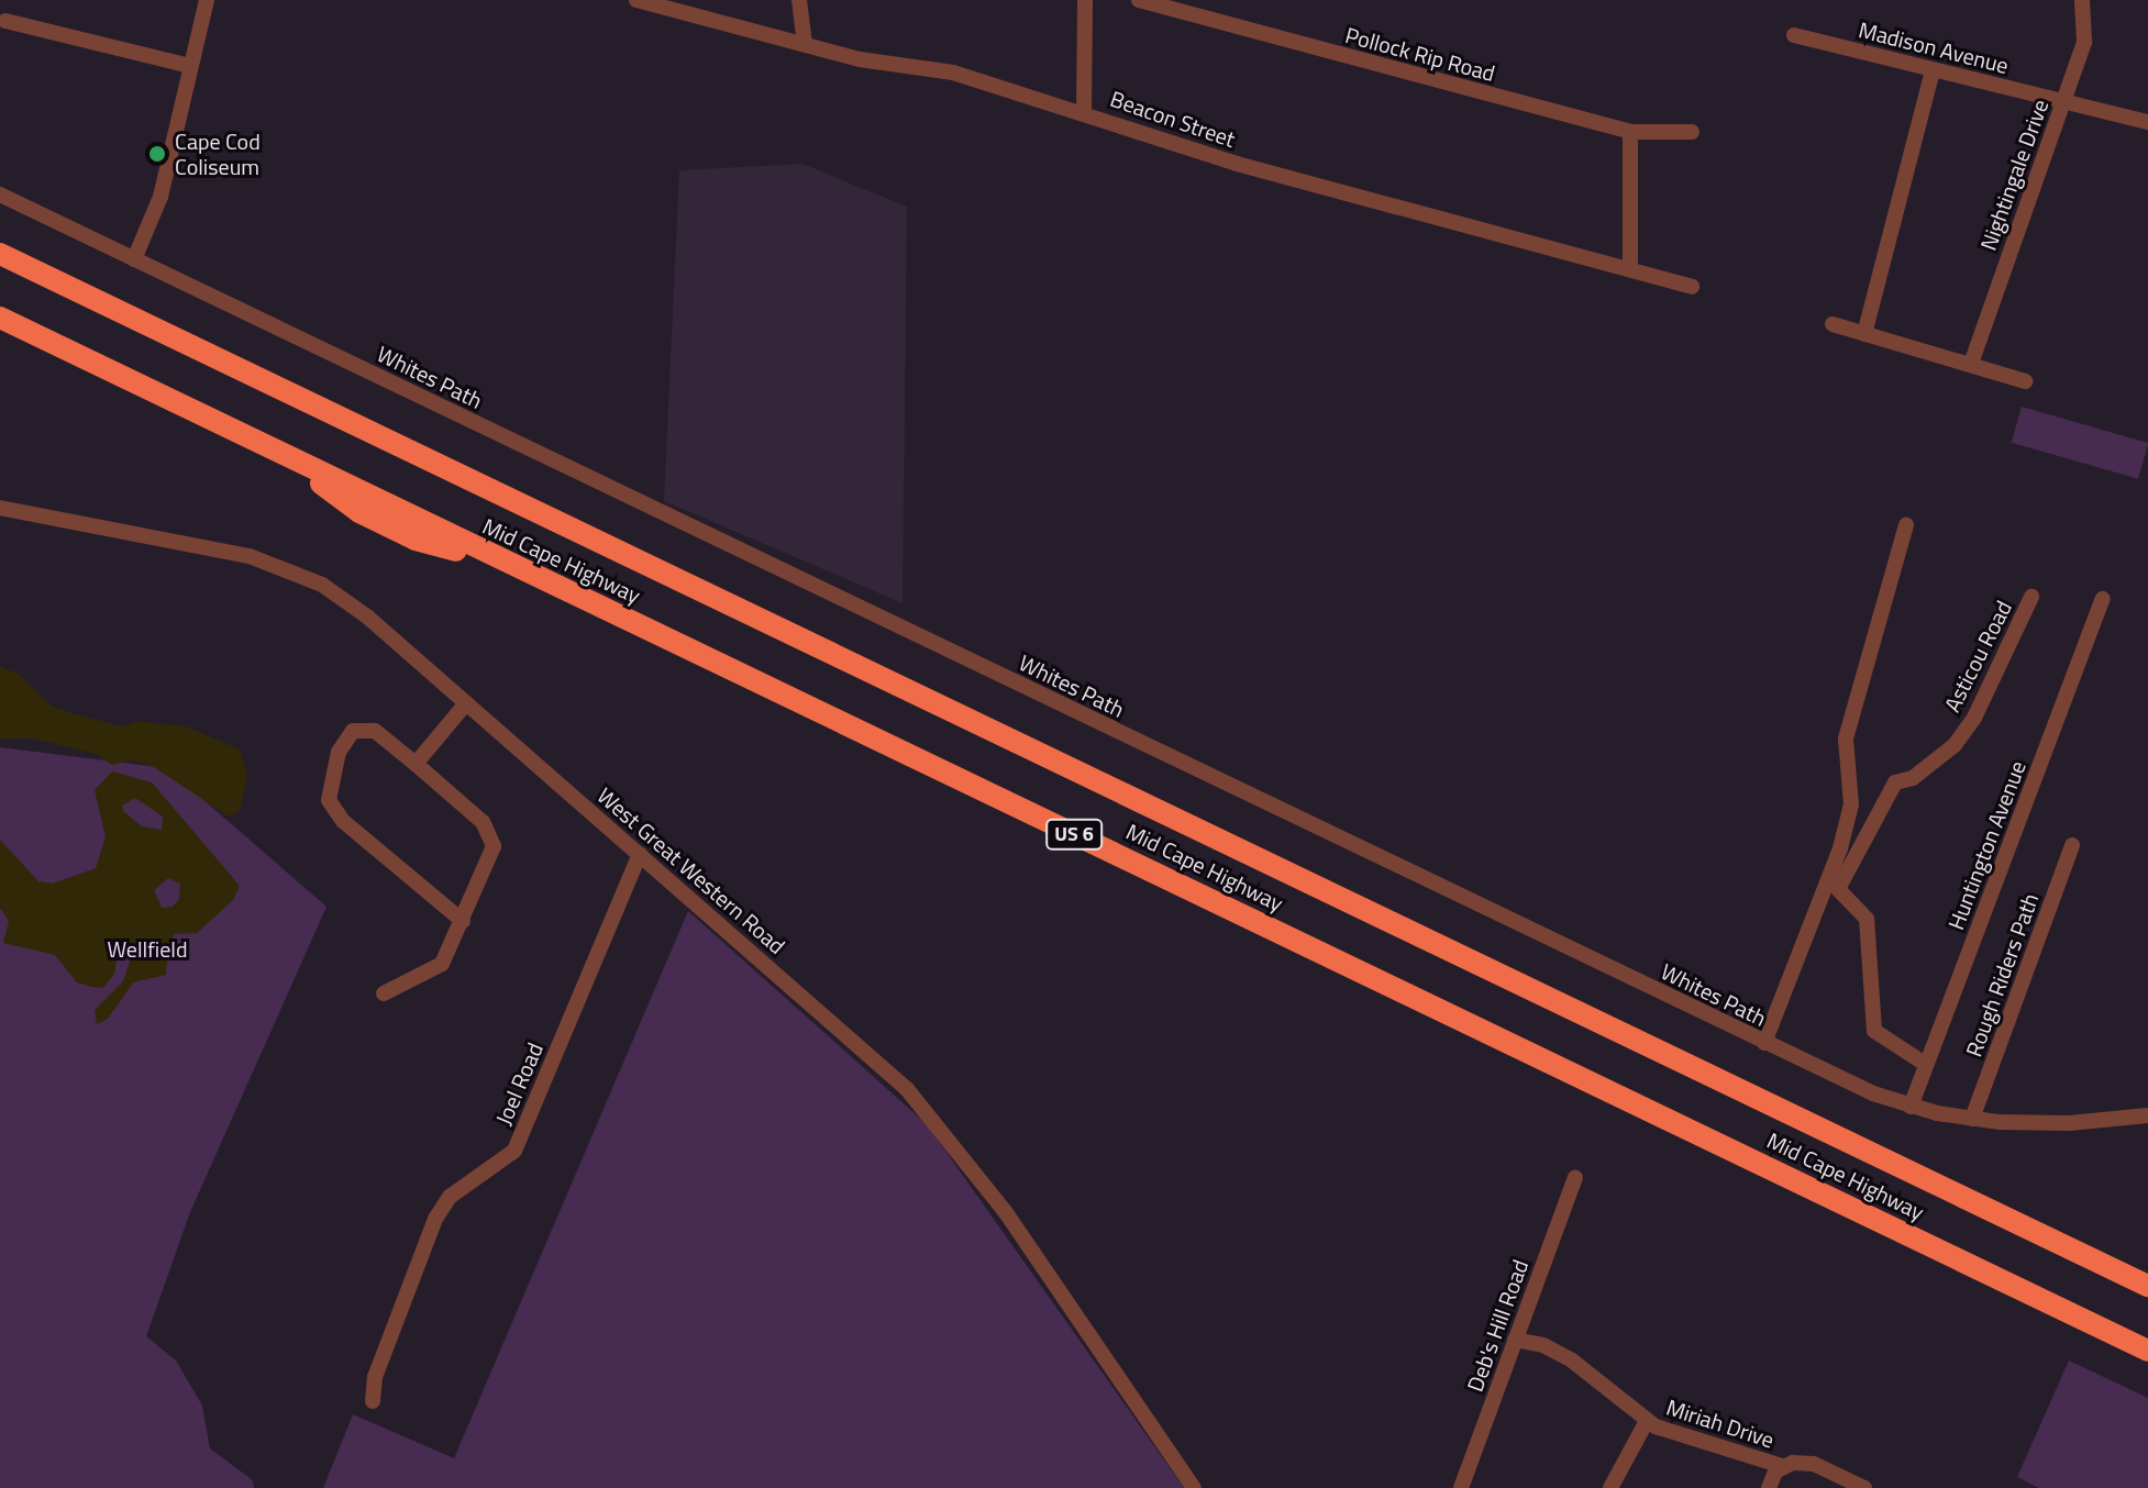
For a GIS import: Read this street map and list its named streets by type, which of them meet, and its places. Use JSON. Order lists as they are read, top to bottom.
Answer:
{
  "streets": {
    "highway": ["Mid Cape Highway", "US 6"],
    "street": [
      "Madison Avenue",
      "Pollock Rip Road",
      "Beacon Street",
      "Nightingale Drive",
      "Whites Path",
      "Asticou Road",
      "Huntington Avenue",
      "West Great Western Road",
      "Rough Riders Path",
      "Joel Road",
      "Deb's Hill Road",
      "Miriah Drive"
    ]
  },
  "crossings": [
    ["Madison Avenue", "Nightingale Drive"],
    ["Whites Path", "Huntington Avenue"],
    ["Whites Path", "Rough Riders Path"],
    ["Asticou Road", "Huntington Avenue"],
    ["West Great Western Road", "Joel Road"],
    ["Deb's Hill Road", "Miriah Drive"]
  ],
  "parks": ["Wellfield"],
  "places": ["Cape Cod Coliseum"]
}
